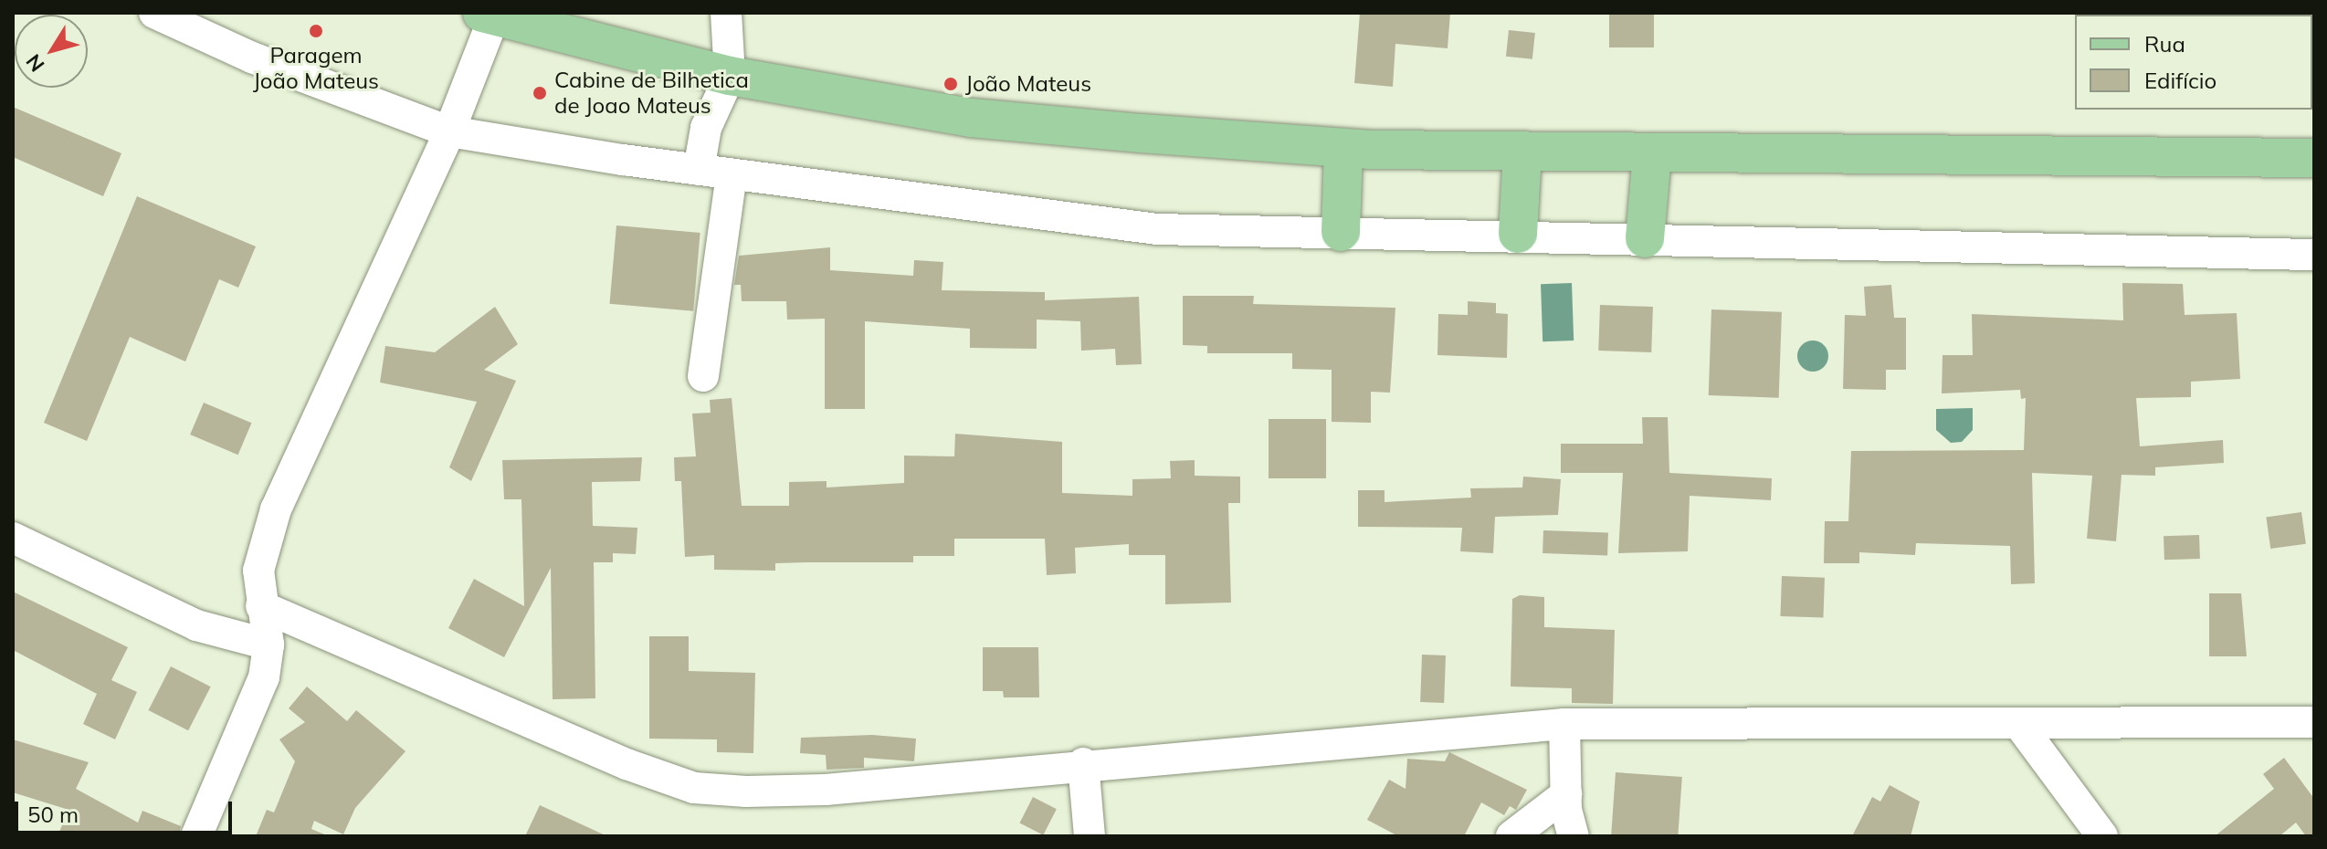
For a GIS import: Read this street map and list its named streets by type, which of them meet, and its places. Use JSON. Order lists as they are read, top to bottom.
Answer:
{
  "places": ["Paragem João Mateus", "João Mateus", "Cabine de Bilhetica de Joao Mateus"],
  "legend": ["Rua", "Edifício"],
  "scale_bar": "50 m",
  "north": "bottom left"
}
